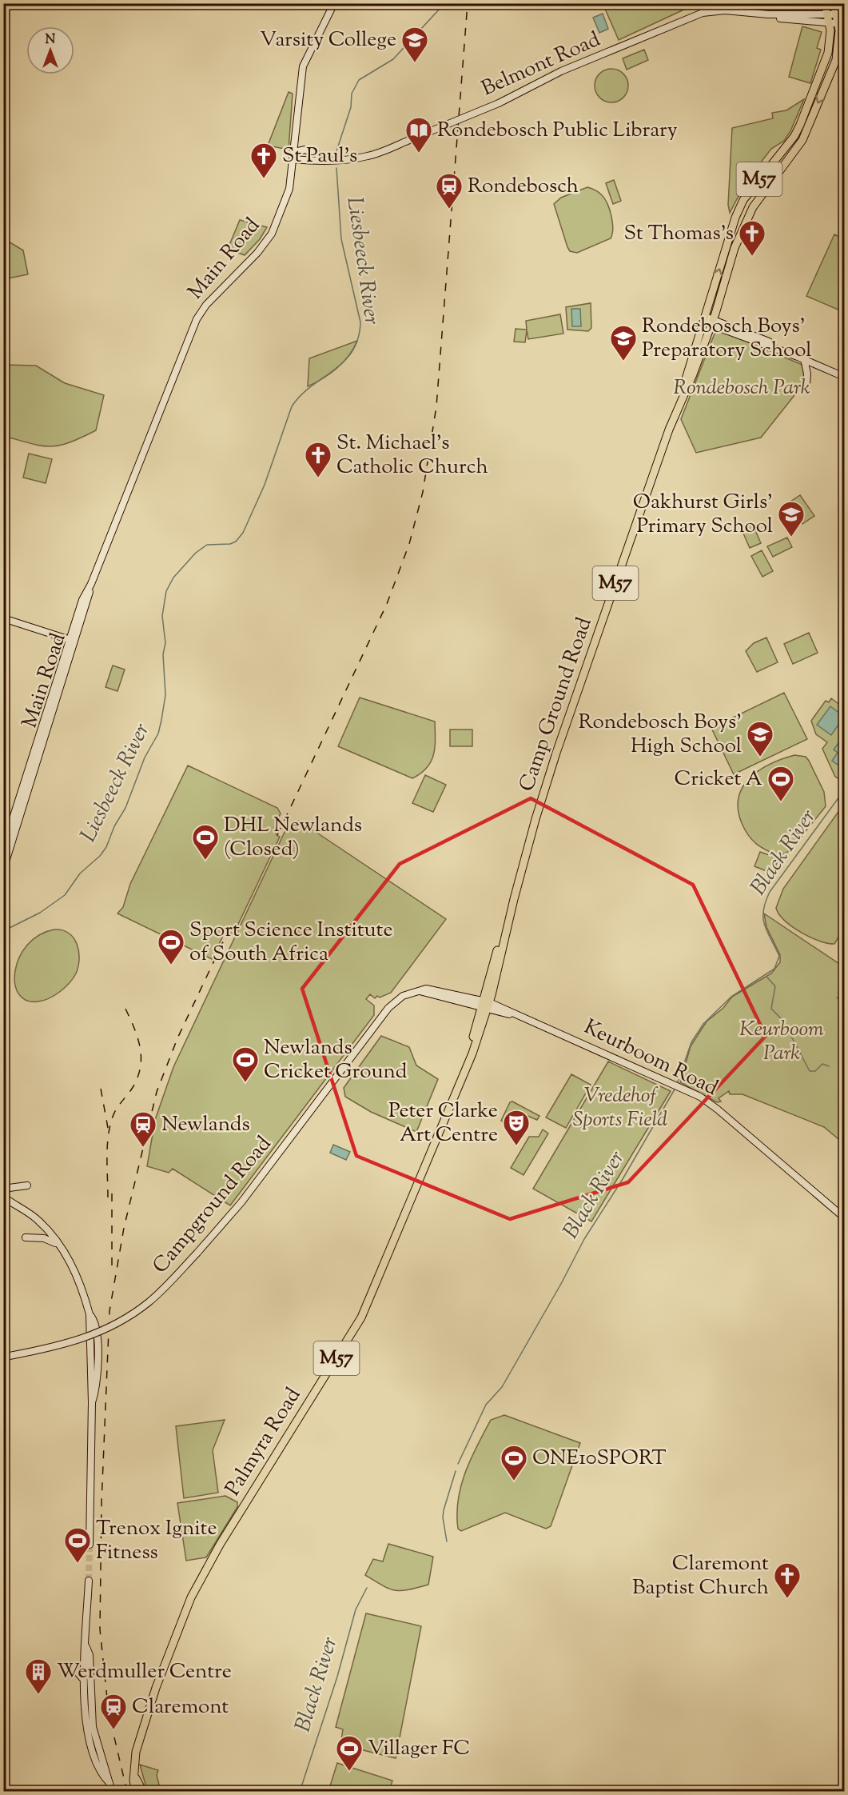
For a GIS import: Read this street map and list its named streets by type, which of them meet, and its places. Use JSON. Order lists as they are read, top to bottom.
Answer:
{
  "streets": {
    "main road": [
      "Belmont Road",
      "M57",
      "Main Road",
      "Camp Ground Road",
      "Keurboom Road",
      "Campground Road",
      "Palmyra Road"
    ]
  },
  "crossings": [
    ["Belmont Road", "M57"],
    ["Belmont Road", "Main Road"],
    ["Belmont Road", "Camp Ground Road"],
    ["M57", "Camp Ground Road"],
    ["Camp Ground Road", "Keurboom Road"],
    ["Camp Ground Road", "Campground Road"],
    ["Camp Ground Road", "Palmyra Road"],
    ["Keurboom Road", "Campground Road"],
    ["Keurboom Road", "Palmyra Road"],
    ["Campground Road", "Palmyra Road"]
  ],
  "water": ["Liesbeeck River", "Black River"],
  "parks": ["Rondebosch Park", "Keurboom Park", "Vredehof Sports Field"],
  "places": {
    "school or university": [
      "Varsity College",
      "Rondebosch Boys' Preparatory School",
      "Oakhurst Girls' Primary School",
      "Rondebosch Boys' High School"
    ],
    "library": ["Rondebosch Public Library"],
    "church": [
      "St Paul's",
      "St Thomas's",
      "St. Michael's Catholic Church",
      "Claremont Baptist Church"
    ],
    "station": ["Rondebosch", "Newlands", "Claremont"],
    "sports": [
      "Cricket A",
      "DHL Newlands (Closed)",
      "Sport Science Institute of South Africa",
      "Newlands Cricket Ground",
      "ONE10SPORT",
      "Trenox Ignite Fitness",
      "Villager FC"
    ],
    "theatre": ["Peter Clarke Art Centre"],
    "building": ["Werdmuller Centre"]
  },
  "north": "top"
}
